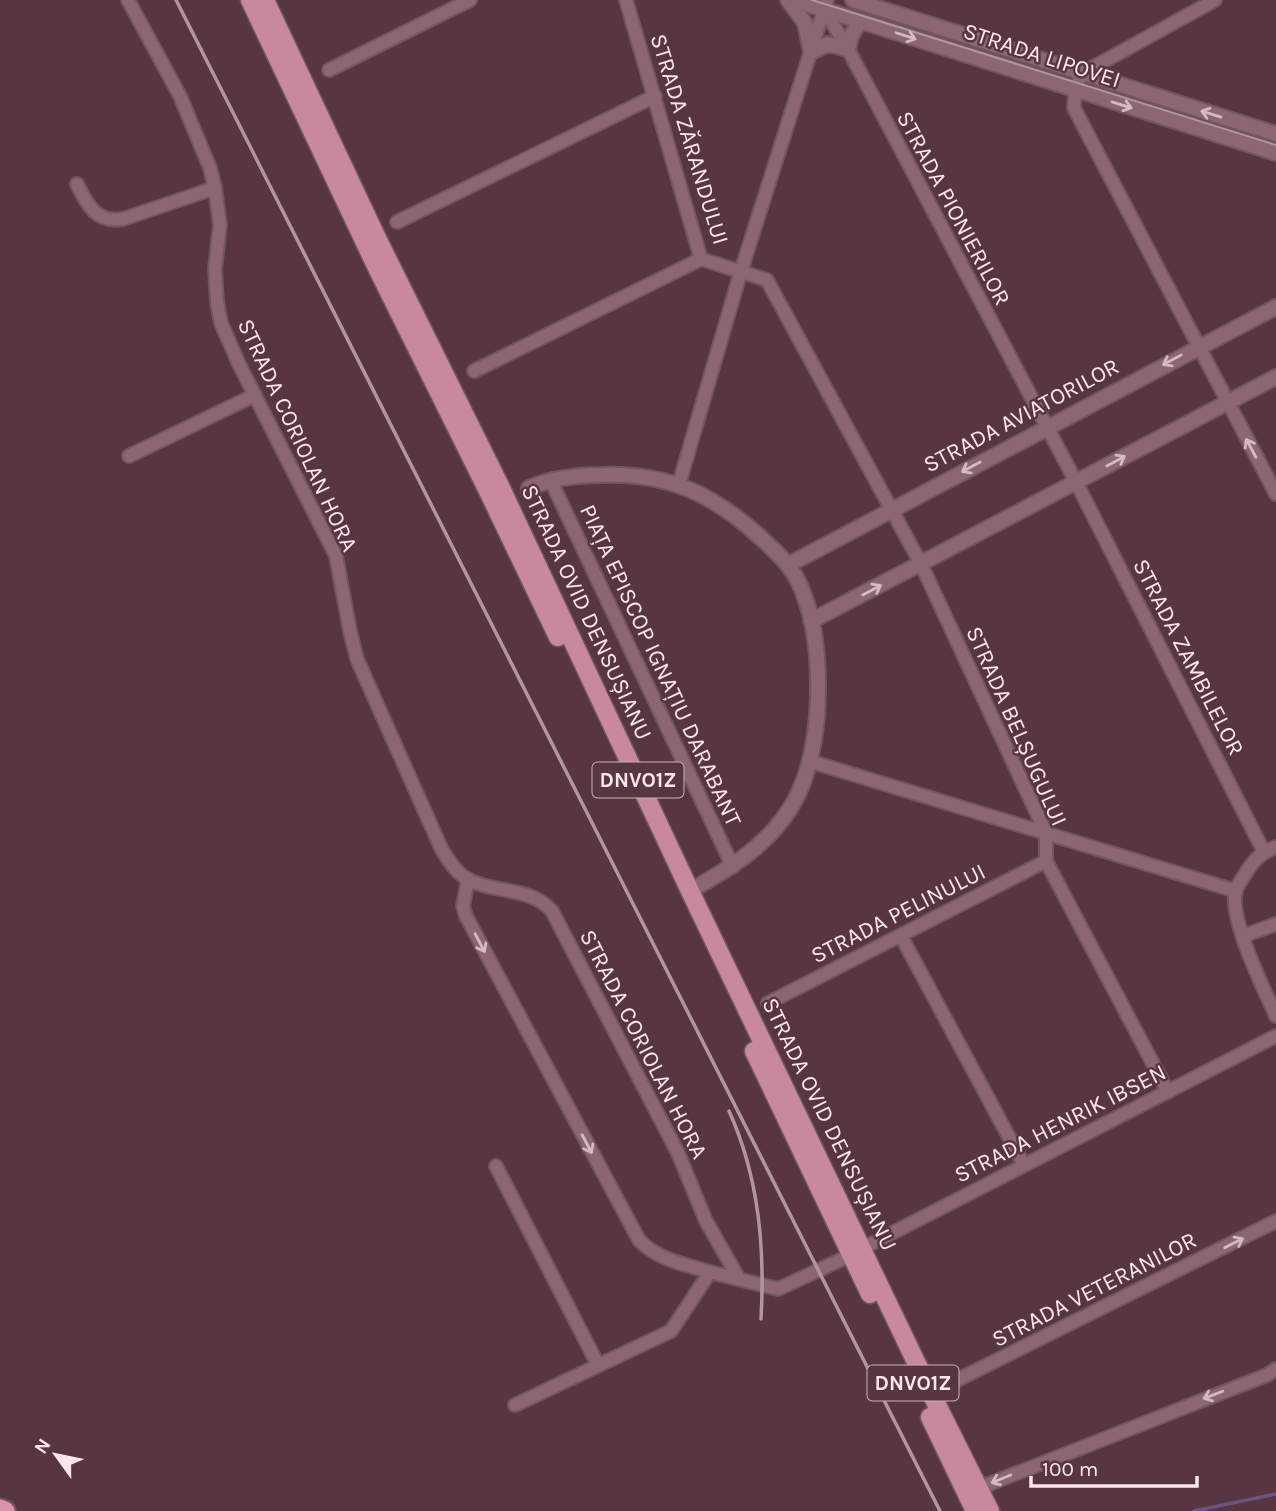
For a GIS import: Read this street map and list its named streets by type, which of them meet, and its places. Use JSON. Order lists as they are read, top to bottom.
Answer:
{
  "streets": {
    "main road": ["STRADA OVID DENSUȘIANU", "DNVO1Z"],
    "street": [
      "STRADA LIPOVEI",
      "STRADA ZĂRANDULUI",
      "STRADA PIONIERILOR",
      "STRADA AVIATORILOR",
      "STRADA CORIOLAN HORA",
      "STRADA ZAMBILELOR",
      "PIAȚA EPISCOP IGNAȚIU DARABANT",
      "STRADA BELȘUGULUI",
      "STRADA PELINULUI",
      "STRADA HENRIK IBSEN",
      "STRADA VETERANILOR"
    ]
  },
  "crossings": [
    ["STRADA LIPOVEI", "STRADA PIONIERILOR"],
    ["STRADA ZĂRANDULUI", "STRADA AVIATORILOR"],
    ["STRADA ZĂRANDULUI", "STRADA BELȘUGULUI"],
    ["STRADA PIONIERILOR", "STRADA AVIATORILOR"],
    ["STRADA PIONIERILOR", "STRADA ZAMBILELOR"],
    ["STRADA OVID DENSUȘIANU", "STRADA HENRIK IBSEN"],
    ["STRADA OVID DENSUȘIANU", "STRADA VETERANILOR"],
    ["STRADA BELȘUGULUI", "STRADA PELINULUI"],
    ["STRADA BELȘUGULUI", "STRADA HENRIK IBSEN"]
  ],
  "one_way": ["STRADA VETERANILOR"],
  "scale_bar": "100 m",
  "north": "top left"
}
